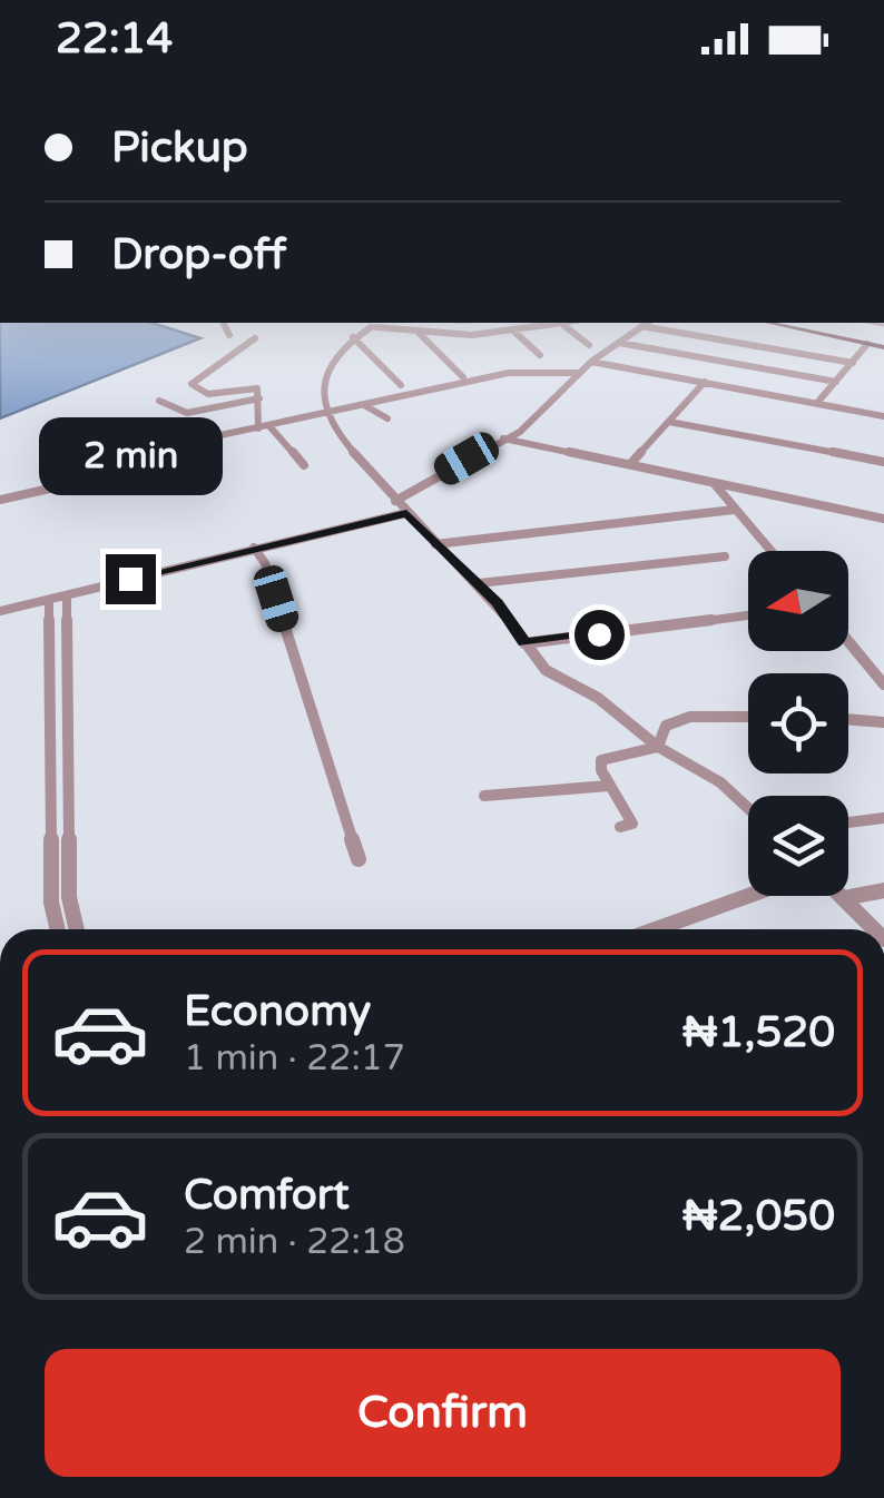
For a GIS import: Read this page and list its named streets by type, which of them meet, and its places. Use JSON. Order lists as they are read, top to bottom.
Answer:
{
  "north": "left",
  "page": {
    "status": "22:14",
    "banner": ["Pickup", "Drop-off"],
    "bubble": "2 min",
    "list": [
      {
        "name": "Economy",
        "note": "1 min · 22:17",
        "value": "₦1,520"
      },
      {
        "name": "Comfort",
        "note": "2 min · 22:18",
        "value": "₦2,050"
      }
    ],
    "buttons": "Confirm"
  }
}
